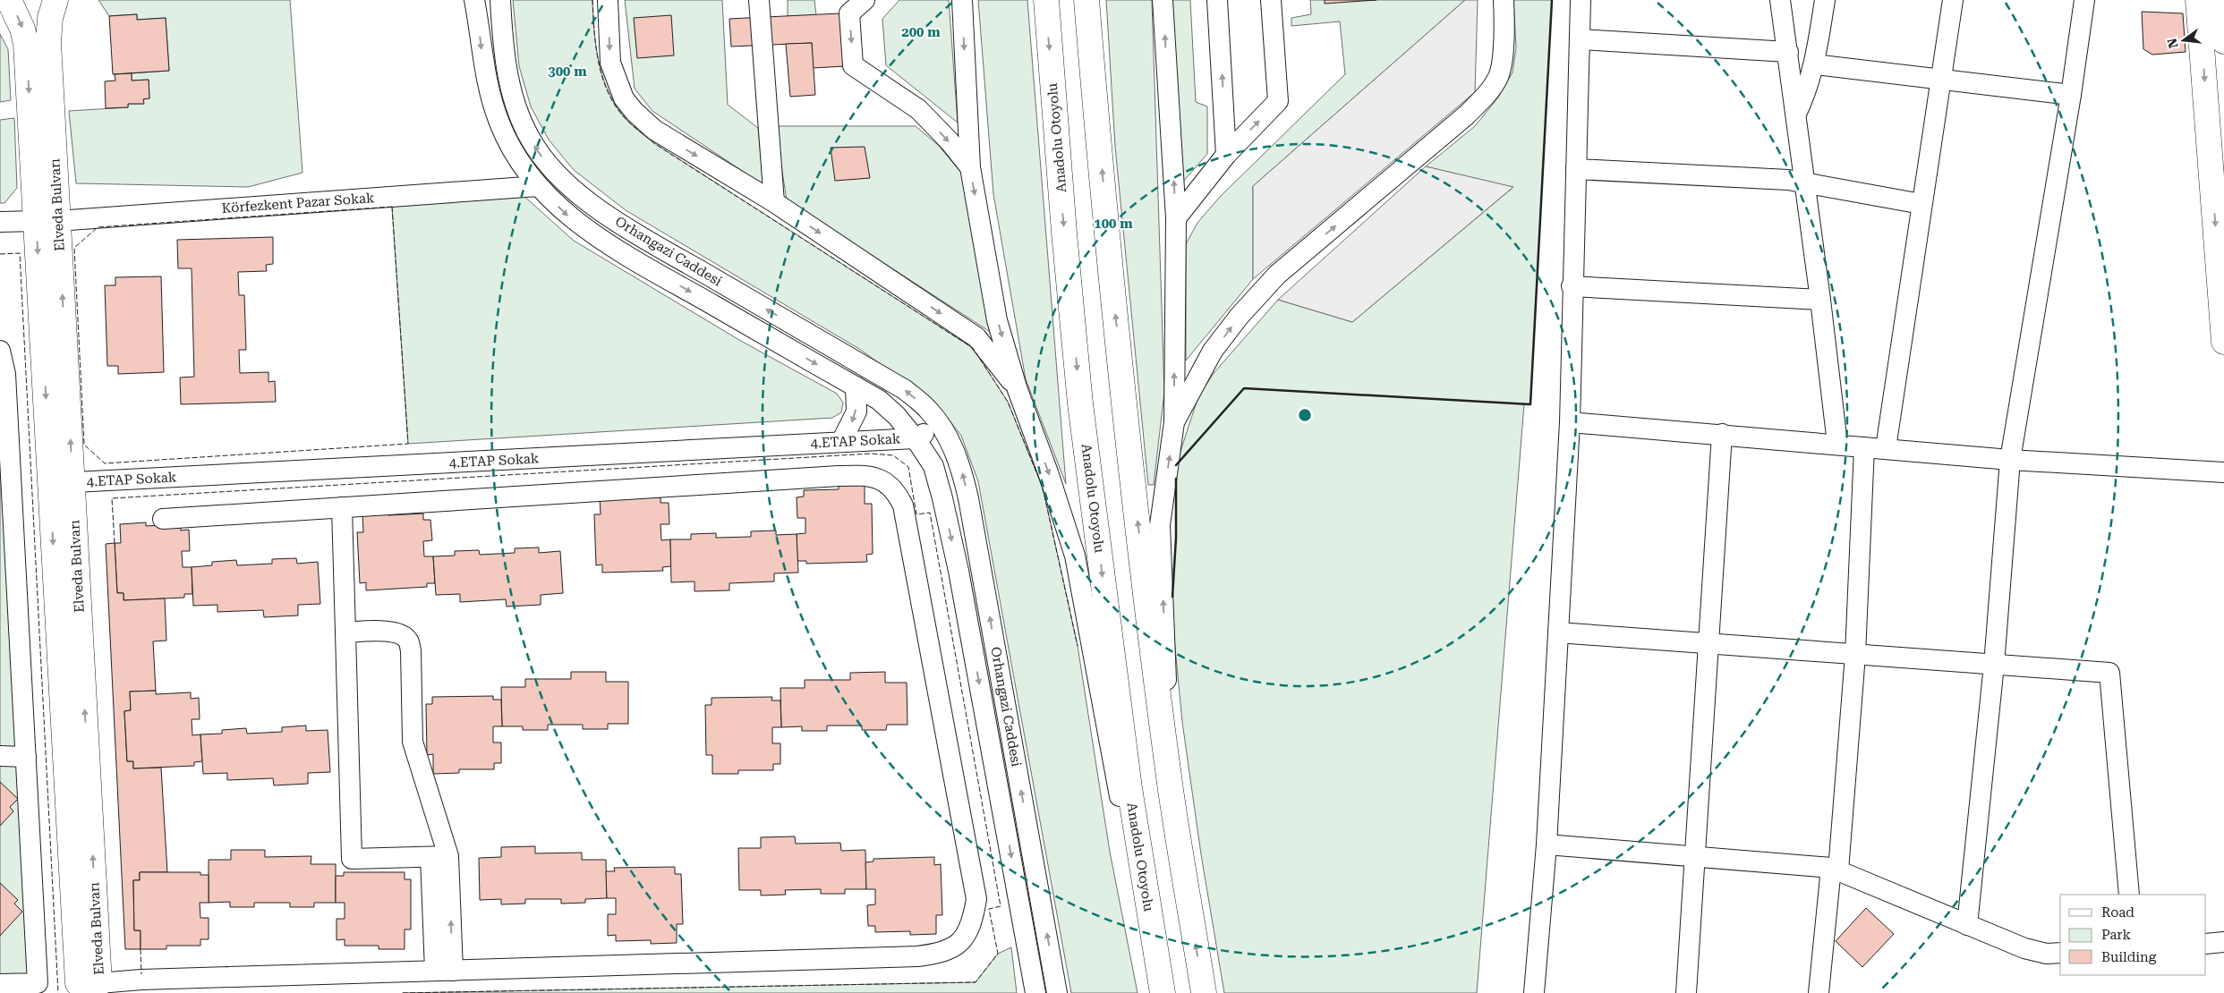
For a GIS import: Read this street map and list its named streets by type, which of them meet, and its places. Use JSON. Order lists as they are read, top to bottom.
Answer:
{
  "streets": {
    "main road": ["Anadolu Otoyolu", "Elveda Bulvarı"],
    "street": ["Körfezkent Pazar Sokak", "Orhangazi Caddesi", "4.ETAP Sokak"]
  },
  "crossings": [
    ["Körfezkent Pazar Sokak", "Elveda Bulvarı"],
    ["Körfezkent Pazar Sokak", "Orhangazi Caddesi"],
    ["Elveda Bulvarı", "4.ETAP Sokak"],
    ["Orhangazi Caddesi", "4.ETAP Sokak"]
  ],
  "legend": ["Road", "Park", "Building"],
  "north": "left",
  "rings": ["200 m", "300 m", "100 m"]
}
